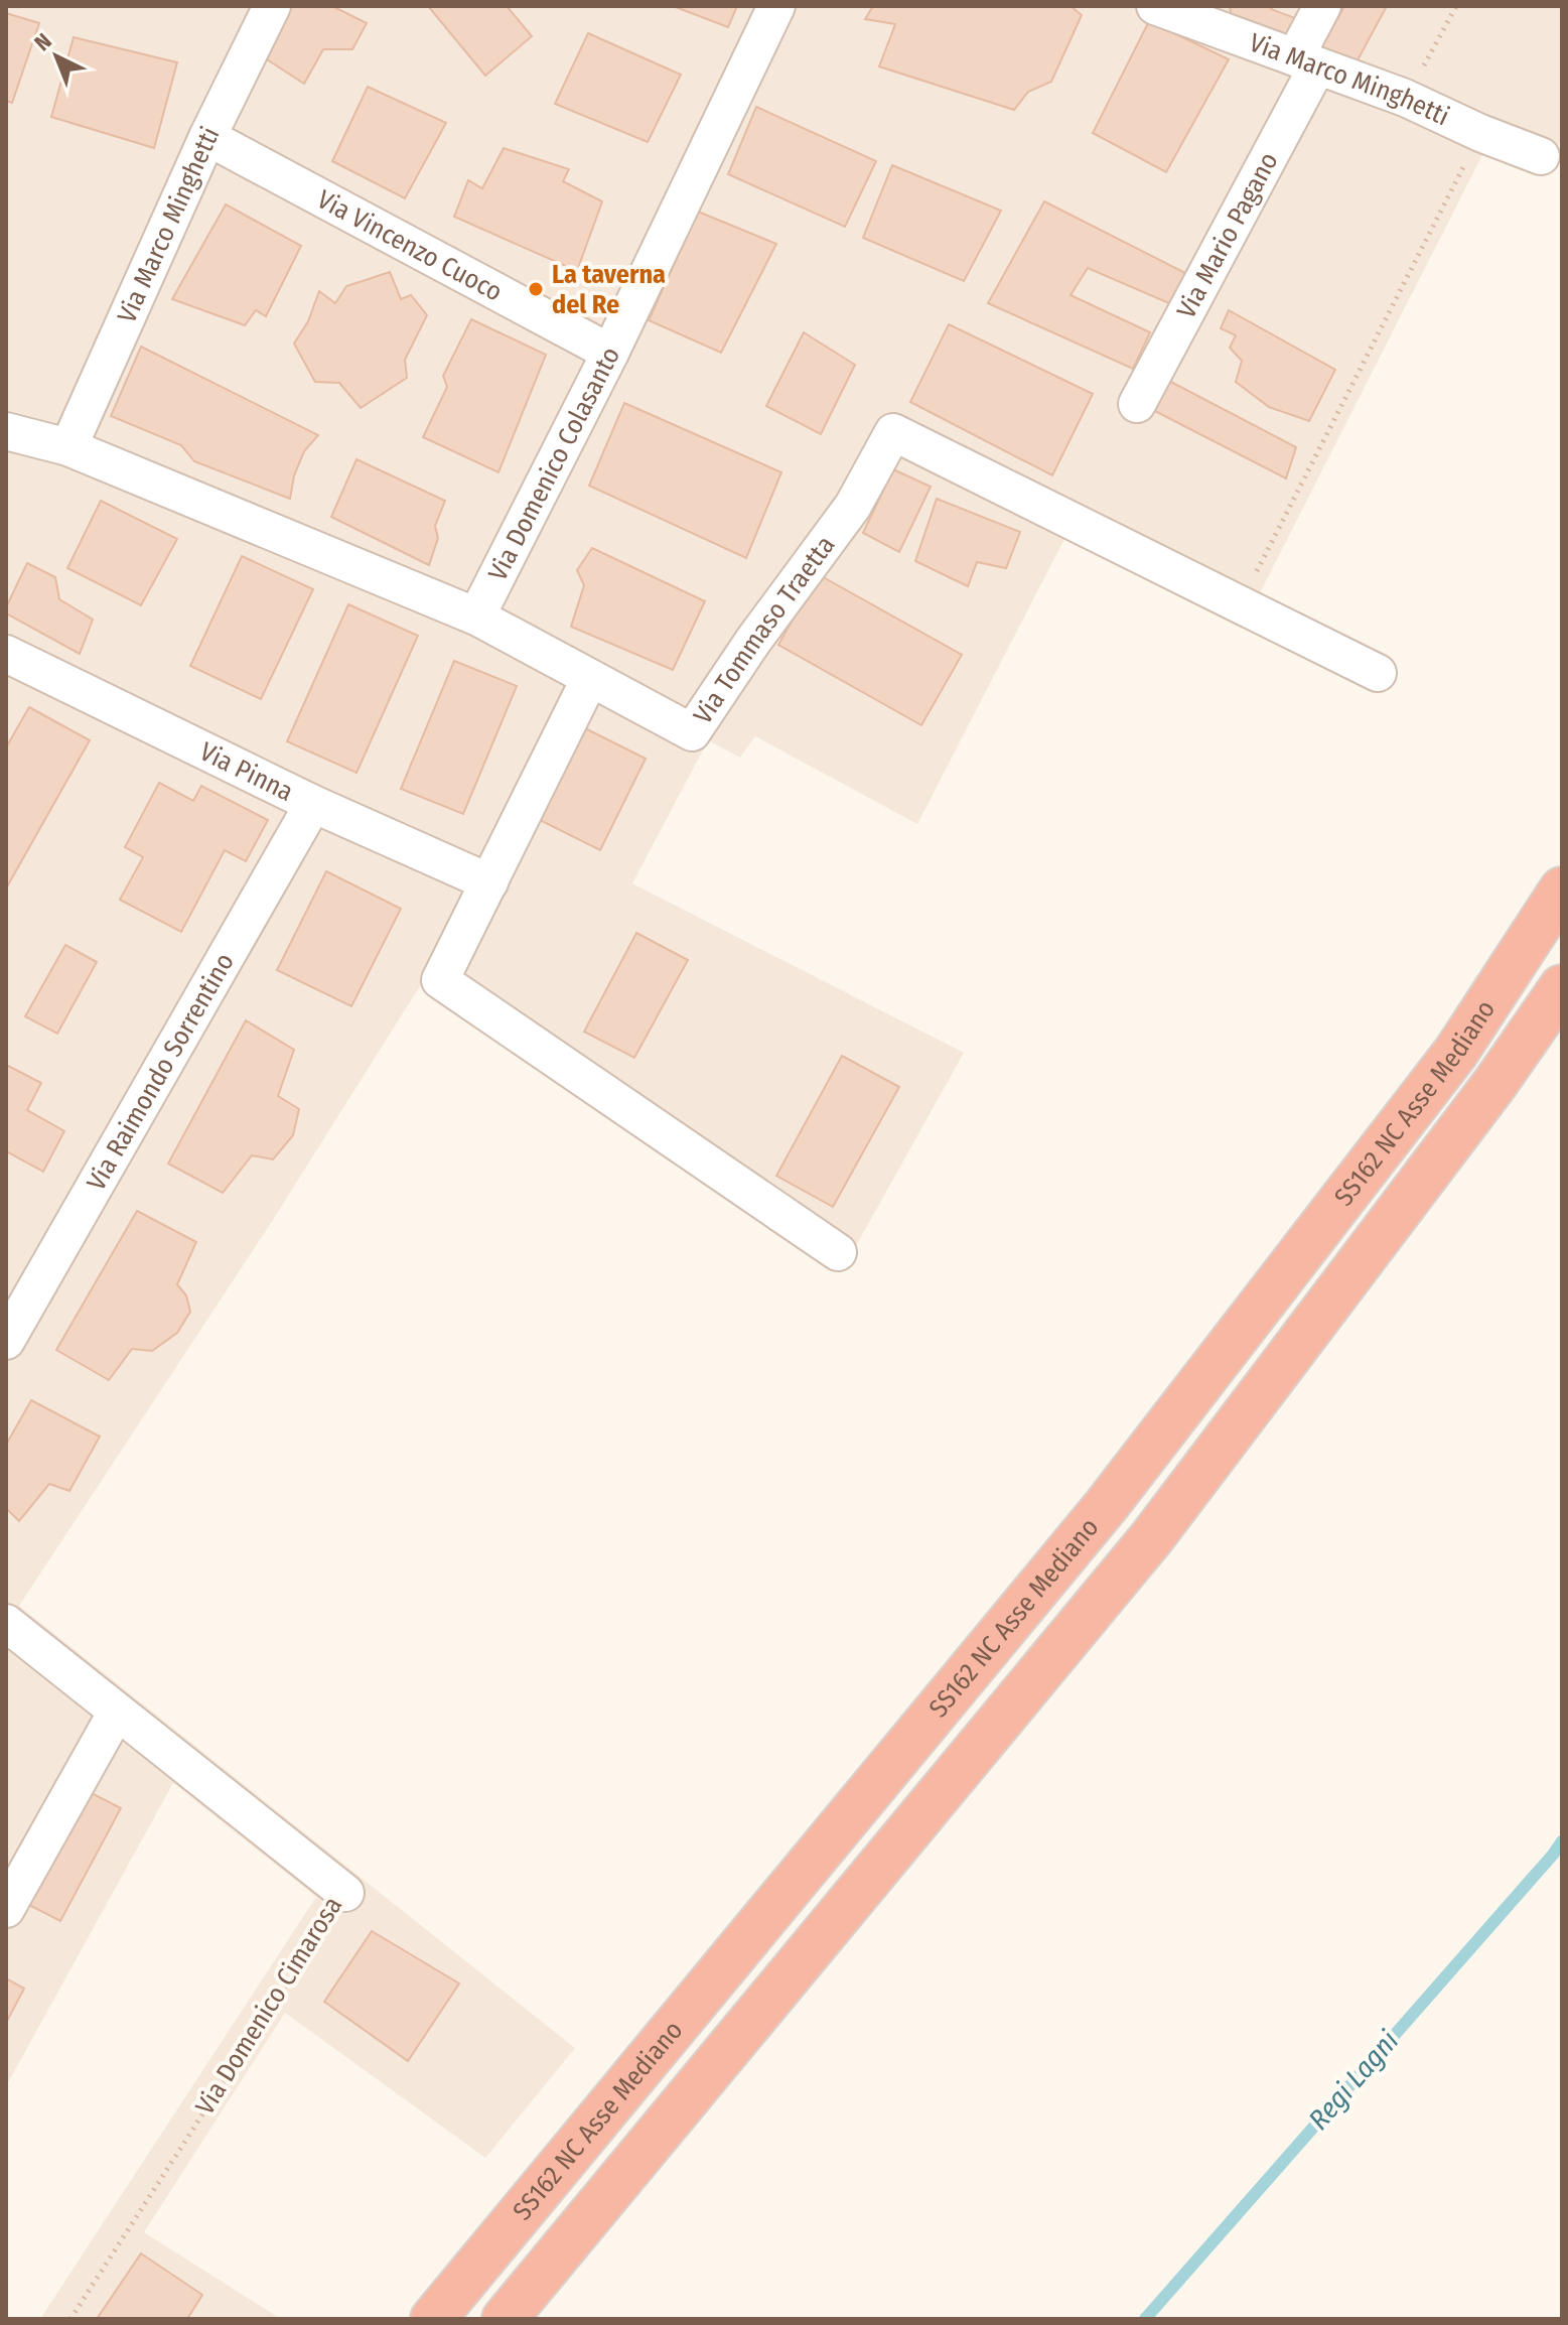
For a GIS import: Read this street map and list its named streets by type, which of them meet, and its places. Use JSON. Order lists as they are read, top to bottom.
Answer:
{
  "streets": {
    "highway": ["SS162 NC Asse Mediano"],
    "street": [
      "Via Marco Minghetti",
      "Via Mario Pagano",
      "Via Vincenzo Cuoco",
      "Via Domenico Colasanto",
      "Via Tommaso Traetta",
      "Via Pinna",
      "Via Raimondo Sorrentino",
      "Via Domenico Cimarosa"
    ]
  },
  "crossings": [
    ["Via Marco Minghetti", "Via Mario Pagano"],
    ["Via Marco Minghetti", "Via Vincenzo Cuoco"],
    ["Via Marco Minghetti", "Via Tommaso Traetta"],
    ["Via Vincenzo Cuoco", "Via Domenico Colasanto"],
    ["Via Domenico Colasanto", "Via Tommaso Traetta"],
    ["Via Pinna", "Via Raimondo Sorrentino"]
  ],
  "water": ["Regi Lagni"],
  "places": ["La taverna del Re"],
  "north": "top left"
}
